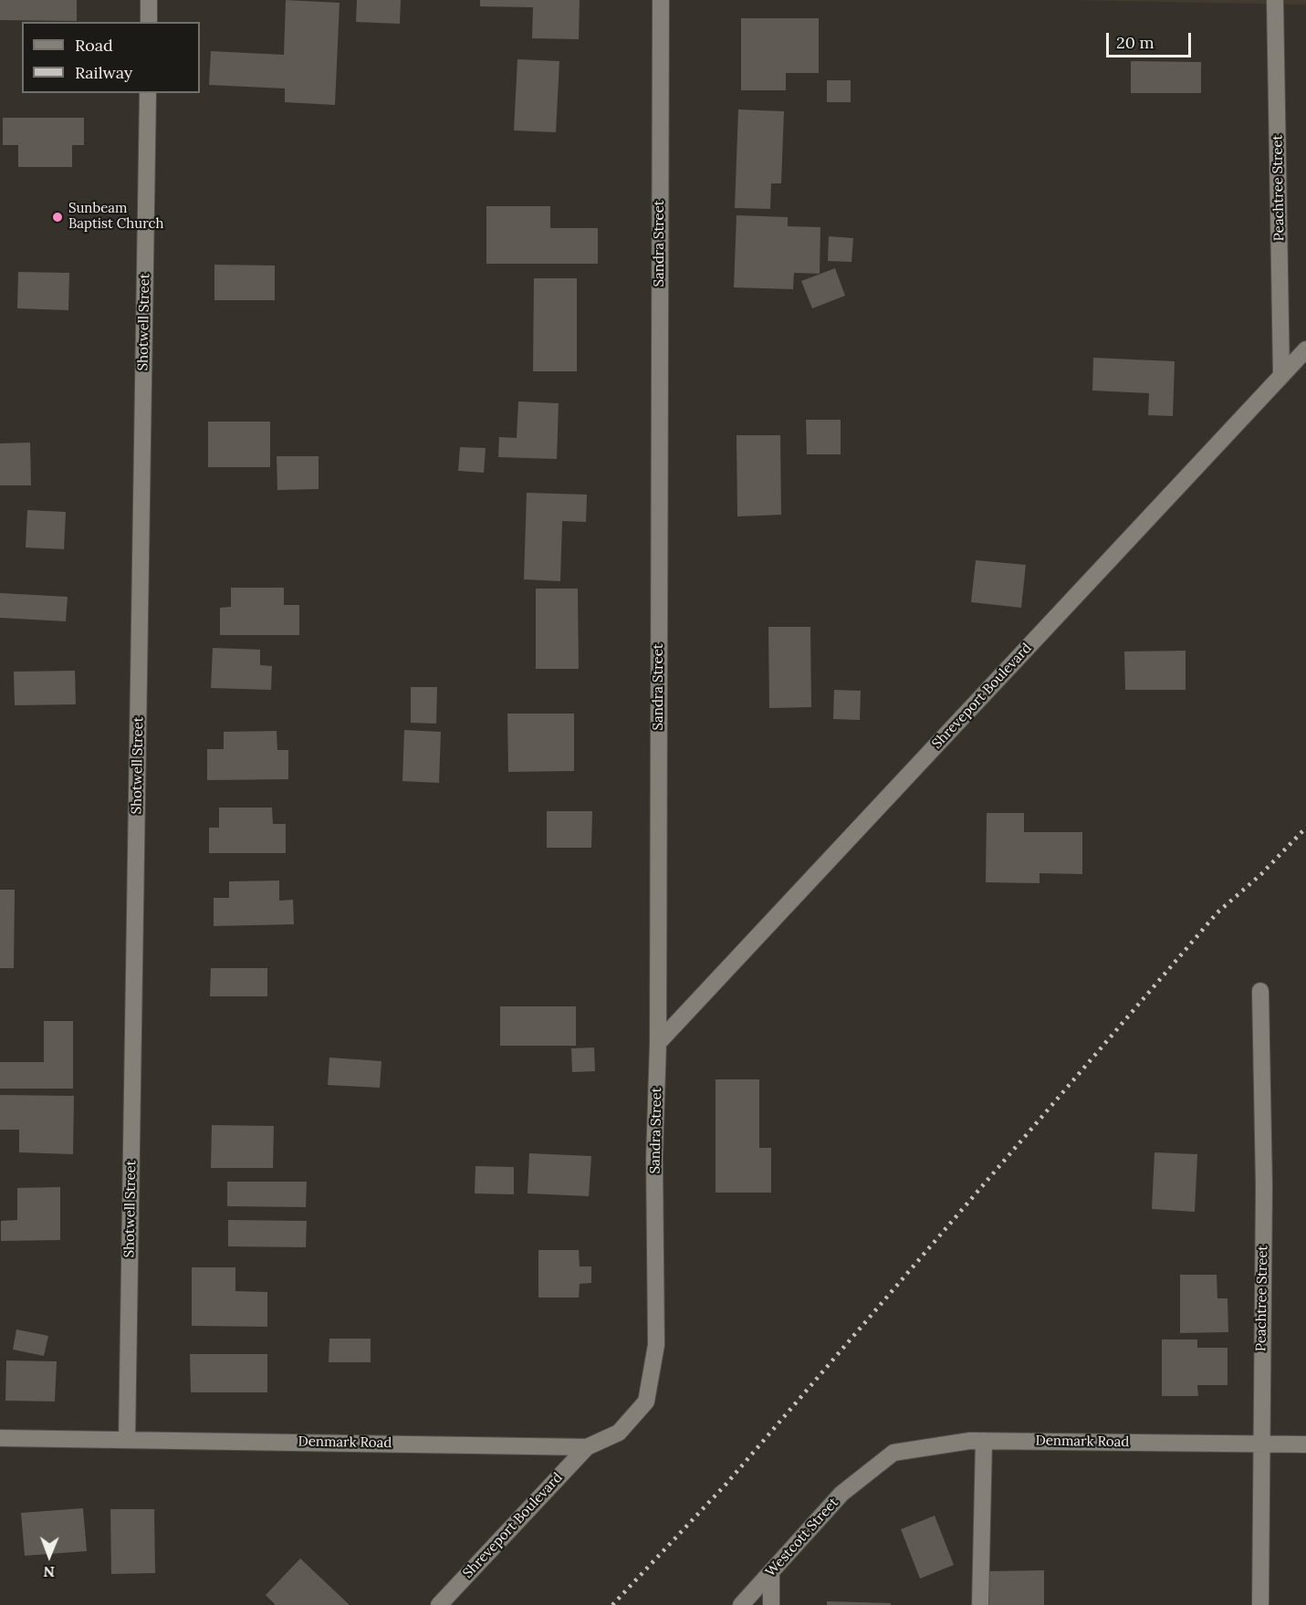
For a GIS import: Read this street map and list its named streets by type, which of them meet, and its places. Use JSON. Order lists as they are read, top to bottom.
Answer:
{
  "streets": {
    "street": [
      "Peachtree Street",
      "Sandra Street",
      "Shotwell Street",
      "Shreveport Boulevard",
      "Denmark Road",
      "Westcott Street"
    ]
  },
  "crossings": [
    ["Peachtree Street", "Shreveport Boulevard"],
    ["Peachtree Street", "Denmark Road"],
    ["Sandra Street", "Shreveport Boulevard"],
    ["Sandra Street", "Denmark Road"],
    ["Shotwell Street", "Denmark Road"],
    ["Shreveport Boulevard", "Denmark Road"],
    ["Denmark Road", "Westcott Street"]
  ],
  "places": ["Sunbeam Baptist Church"],
  "legend": ["Road", "Railway"],
  "scale_bar": "20 m",
  "north": "bottom"
}
